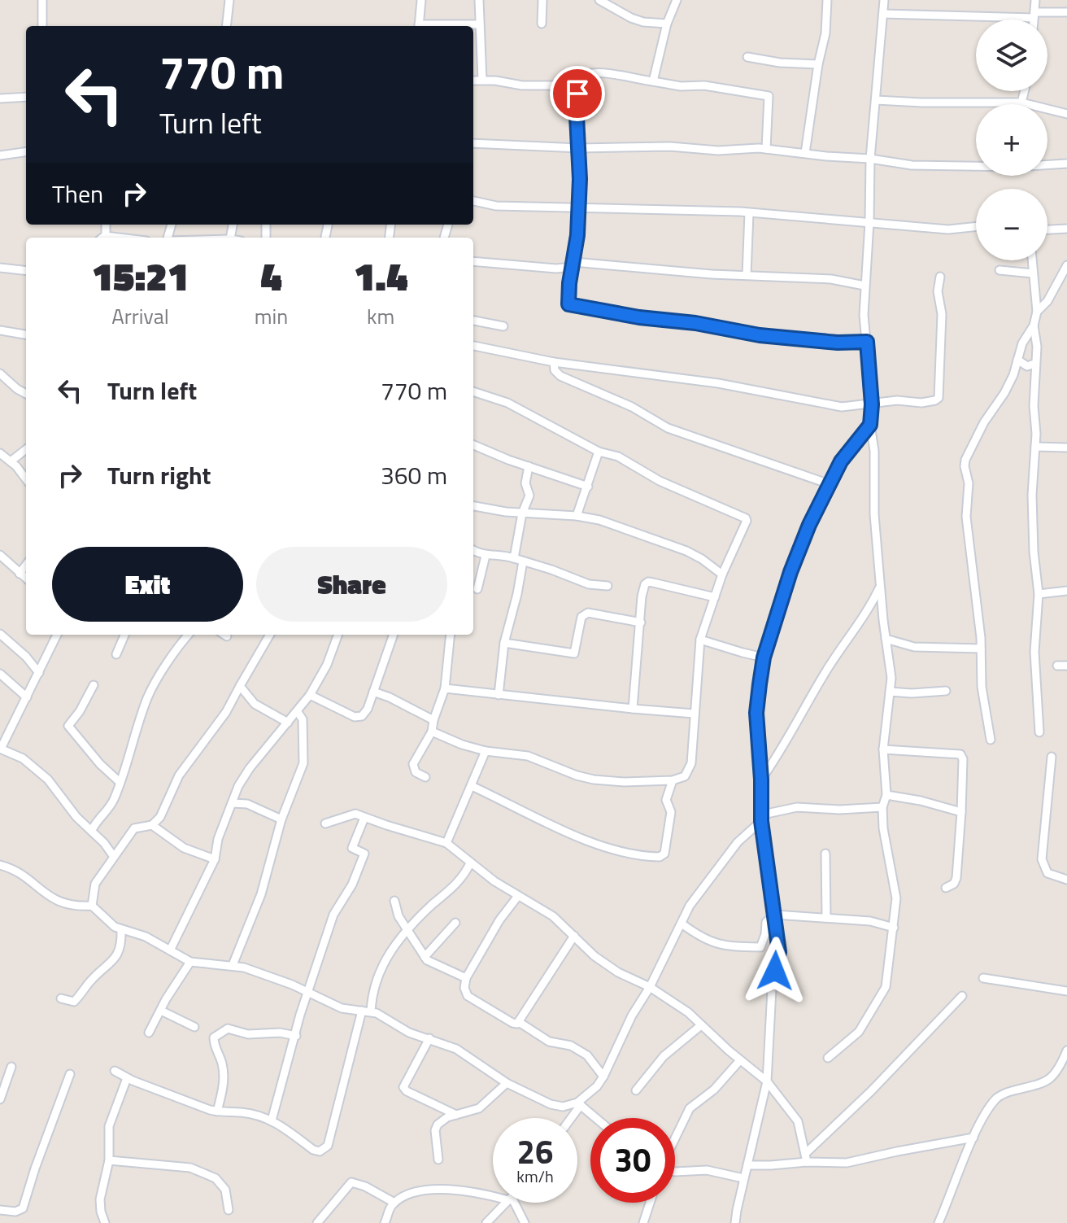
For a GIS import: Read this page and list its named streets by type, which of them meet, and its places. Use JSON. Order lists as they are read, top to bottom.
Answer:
{
  "page": {
    "map_buttons": ["+", "−"],
    "turn": ["770 m", "Turn left"],
    "then": "Then",
    "eta": [
      "15:21",
      "Arrival",
      "4",
      "min",
      "1.4",
      "km"
    ],
    "list": [
      {
        "name": "Turn left",
        "value": "770 m"
      },
      {
        "name": "Turn right",
        "value": "360 m"
      }
    ],
    "buttons": ["Exit", "Share"],
    "speed": "26 km/h",
    "limit": "30"
  }
}
